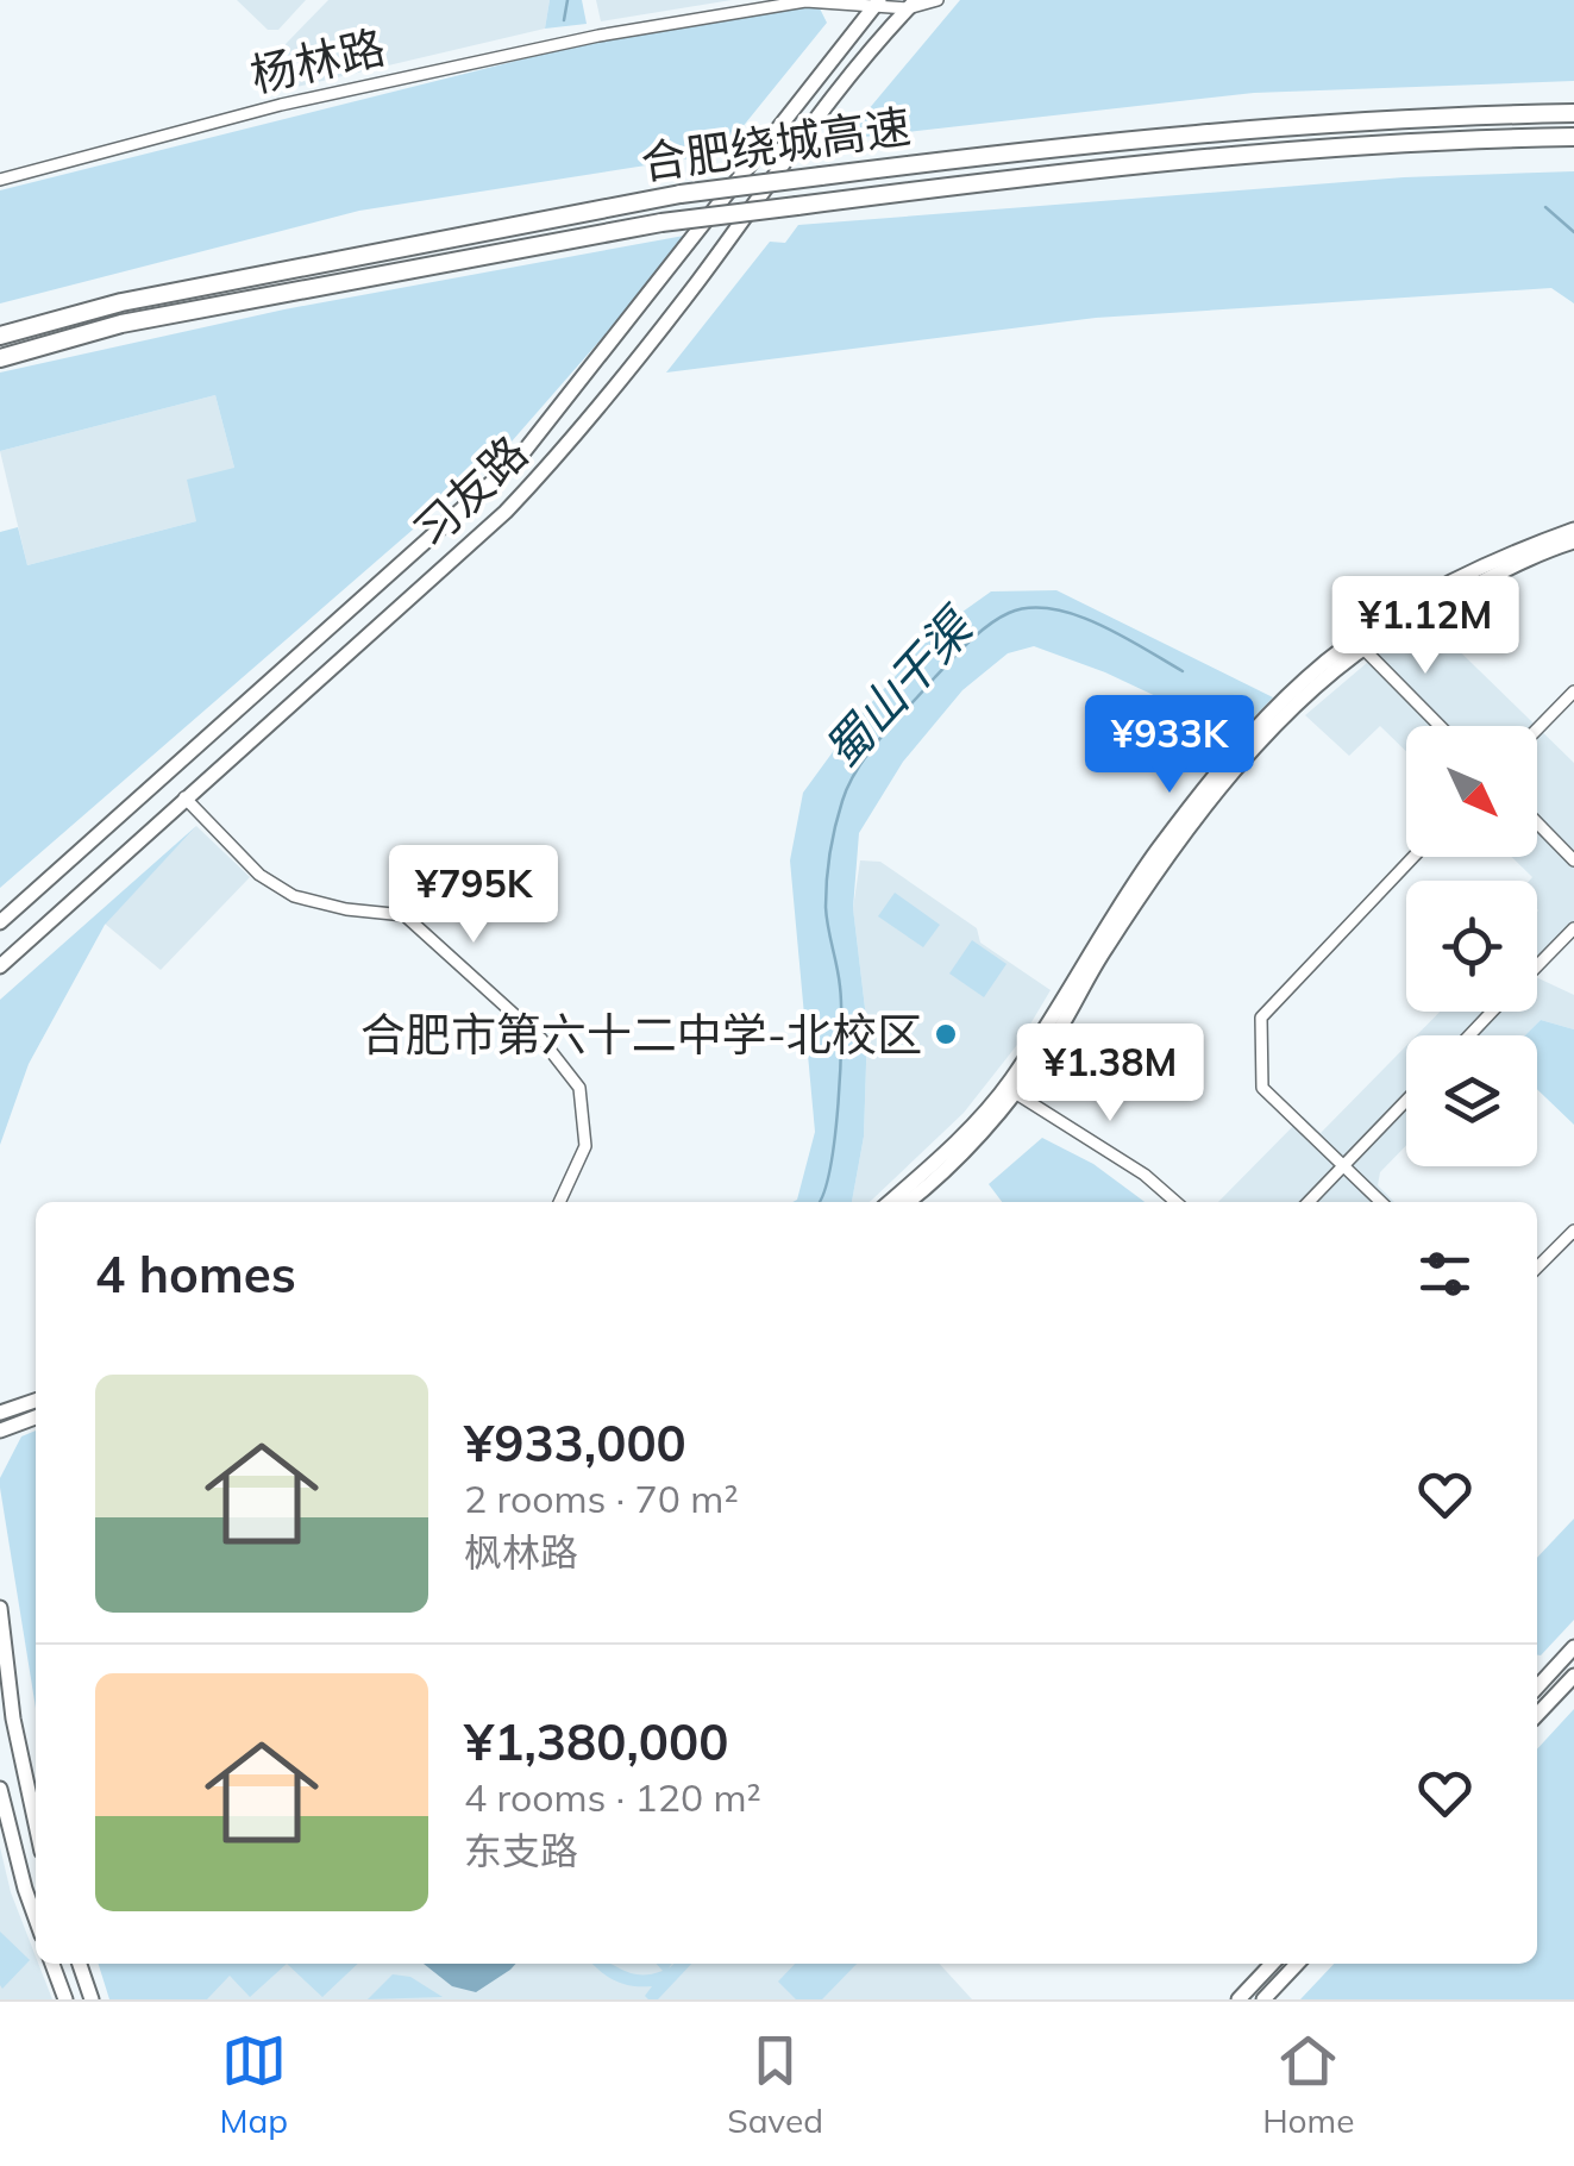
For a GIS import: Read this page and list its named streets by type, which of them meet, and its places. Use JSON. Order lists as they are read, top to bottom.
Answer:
{
  "streets": {
    "highway": ["合肥绕城高速"],
    "main road": ["习友路"],
    "street": ["杨林路"]
  },
  "crossings": [
    ["杨林路", "习友路"]
  ],
  "water": ["蜀山干渠"],
  "places": ["合肥市第六十二中学-北校区"],
  "north": "bottom right",
  "page": {
    "price": [
      "¥1.12M",
      "¥933K",
      "¥795K",
      "¥1.38M"
    ],
    "heading": "4 homes",
    "list": [
      {
        "name": "¥933,000",
        "note": "2 rooms · 70 m² · 枫林路"
      },
      {
        "name": "¥1,380,000",
        "note": "4 rooms · 120 m² · 东支路"
      }
    ],
    "tabs": ["Map", "Saved", "Home"]
  }
}
